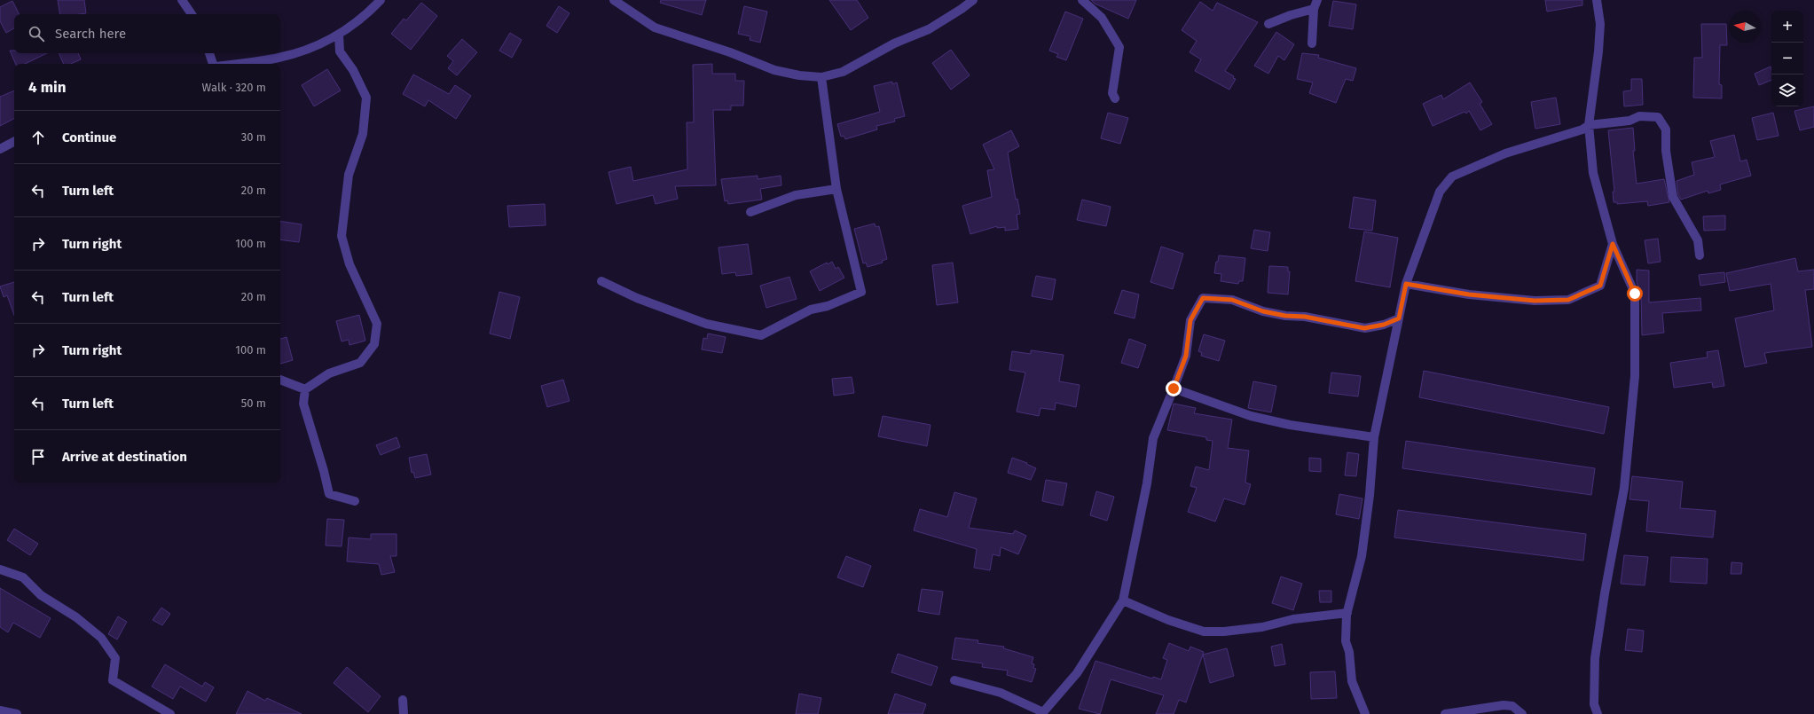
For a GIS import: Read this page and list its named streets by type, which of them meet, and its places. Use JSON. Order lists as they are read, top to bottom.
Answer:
{
  "north": "left",
  "page": {
    "map_buttons": ["+", "−"],
    "search": "Search here",
    "heading": ["4 min", "Walk · 320 m"],
    "list": [
      ["Continue", "30 m"],
      ["Turn left", "20 m"],
      ["Turn right", "100 m"],
      ["Turn left", "20 m"],
      ["Turn right", "100 m"],
      ["Turn left", "50 m"],
      "Arrive at destination"
    ]
  }
}
